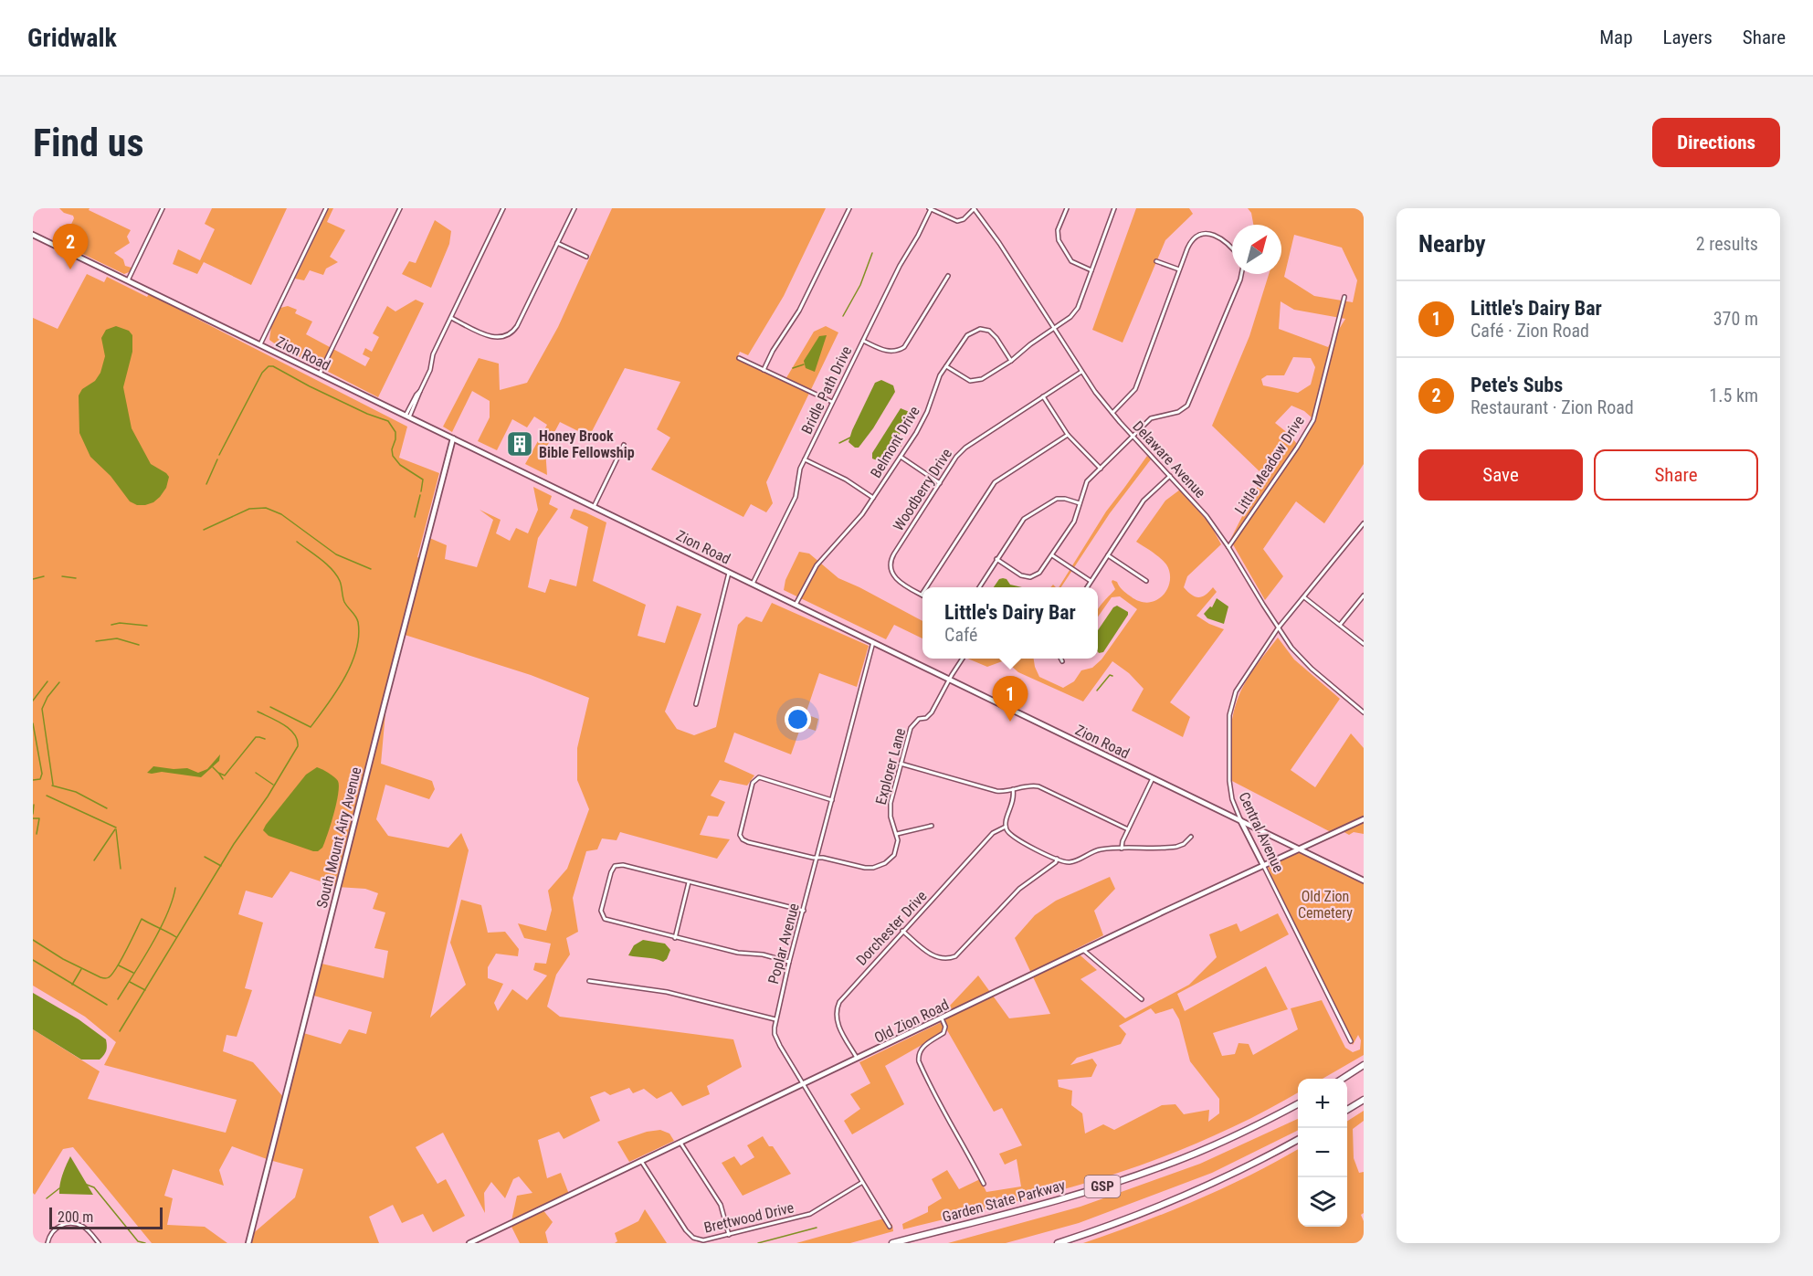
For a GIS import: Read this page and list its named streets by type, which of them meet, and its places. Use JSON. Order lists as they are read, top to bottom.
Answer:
{
  "streets": {
    "highway": ["GSP", "Garden State Parkway"],
    "street": [
      "Zion Road",
      "Bridle Path Drive",
      "Belmont Drive",
      "Delaware Avenue",
      "Little Meadow Drive",
      "Woodberry Drive",
      "Explorer Lane",
      "Central Avenue",
      "South Mount Airy Avenue",
      "Dorchester Drive",
      "Poplar Avenue",
      "Old Zion Road",
      "Brettwood Drive"
    ]
  },
  "crossings": [
    ["Zion Road", "Bridle Path Drive"],
    ["Zion Road", "Belmont Drive"],
    ["Zion Road", "Explorer Lane"],
    ["Zion Road", "Central Avenue"],
    ["Zion Road", "South Mount Airy Avenue"],
    ["Zion Road", "Poplar Avenue"],
    ["Zion Road", "Old Zion Road"],
    ["Delaware Avenue", "Little Meadow Drive"],
    ["Delaware Avenue", "Woodberry Drive"],
    ["Delaware Avenue", "Central Avenue"],
    ["Central Avenue", "Old Zion Road"],
    ["Dorchester Drive", "Old Zion Road"],
    ["Poplar Avenue", "Old Zion Road"],
    ["Poplar Avenue", "Brettwood Drive"],
    ["Old Zion Road", "Brettwood Drive"]
  ],
  "parks": ["Old Zion Cemetery"],
  "places": {
    "building": ["Honey Brook Bible Fellowship"]
  },
  "scale_bar": "200 m",
  "north": "top right",
  "page": {
    "header": "Gridwalk",
    "nav": ["Map", "Layers", "Share"],
    "buttons": [
      "Directions",
      ["Save", "Share"]
    ],
    "title": "Find us",
    "heading": ["Nearby", "2 results"],
    "pins": ["2", "1"],
    "list": [
      {
        "mark": "1",
        "name": "Little's Dairy Bar",
        "note": "Café · Zion Road",
        "value": "370 m"
      },
      {
        "mark": "2",
        "name": "Pete's Subs",
        "note": "Restaurant · Zion Road",
        "value": "1.5 km"
      }
    ],
    "popup": ["Little's Dairy Bar", "Café"],
    "map_buttons": ["+", "−"],
    "scale": "200 m"
  }
}
